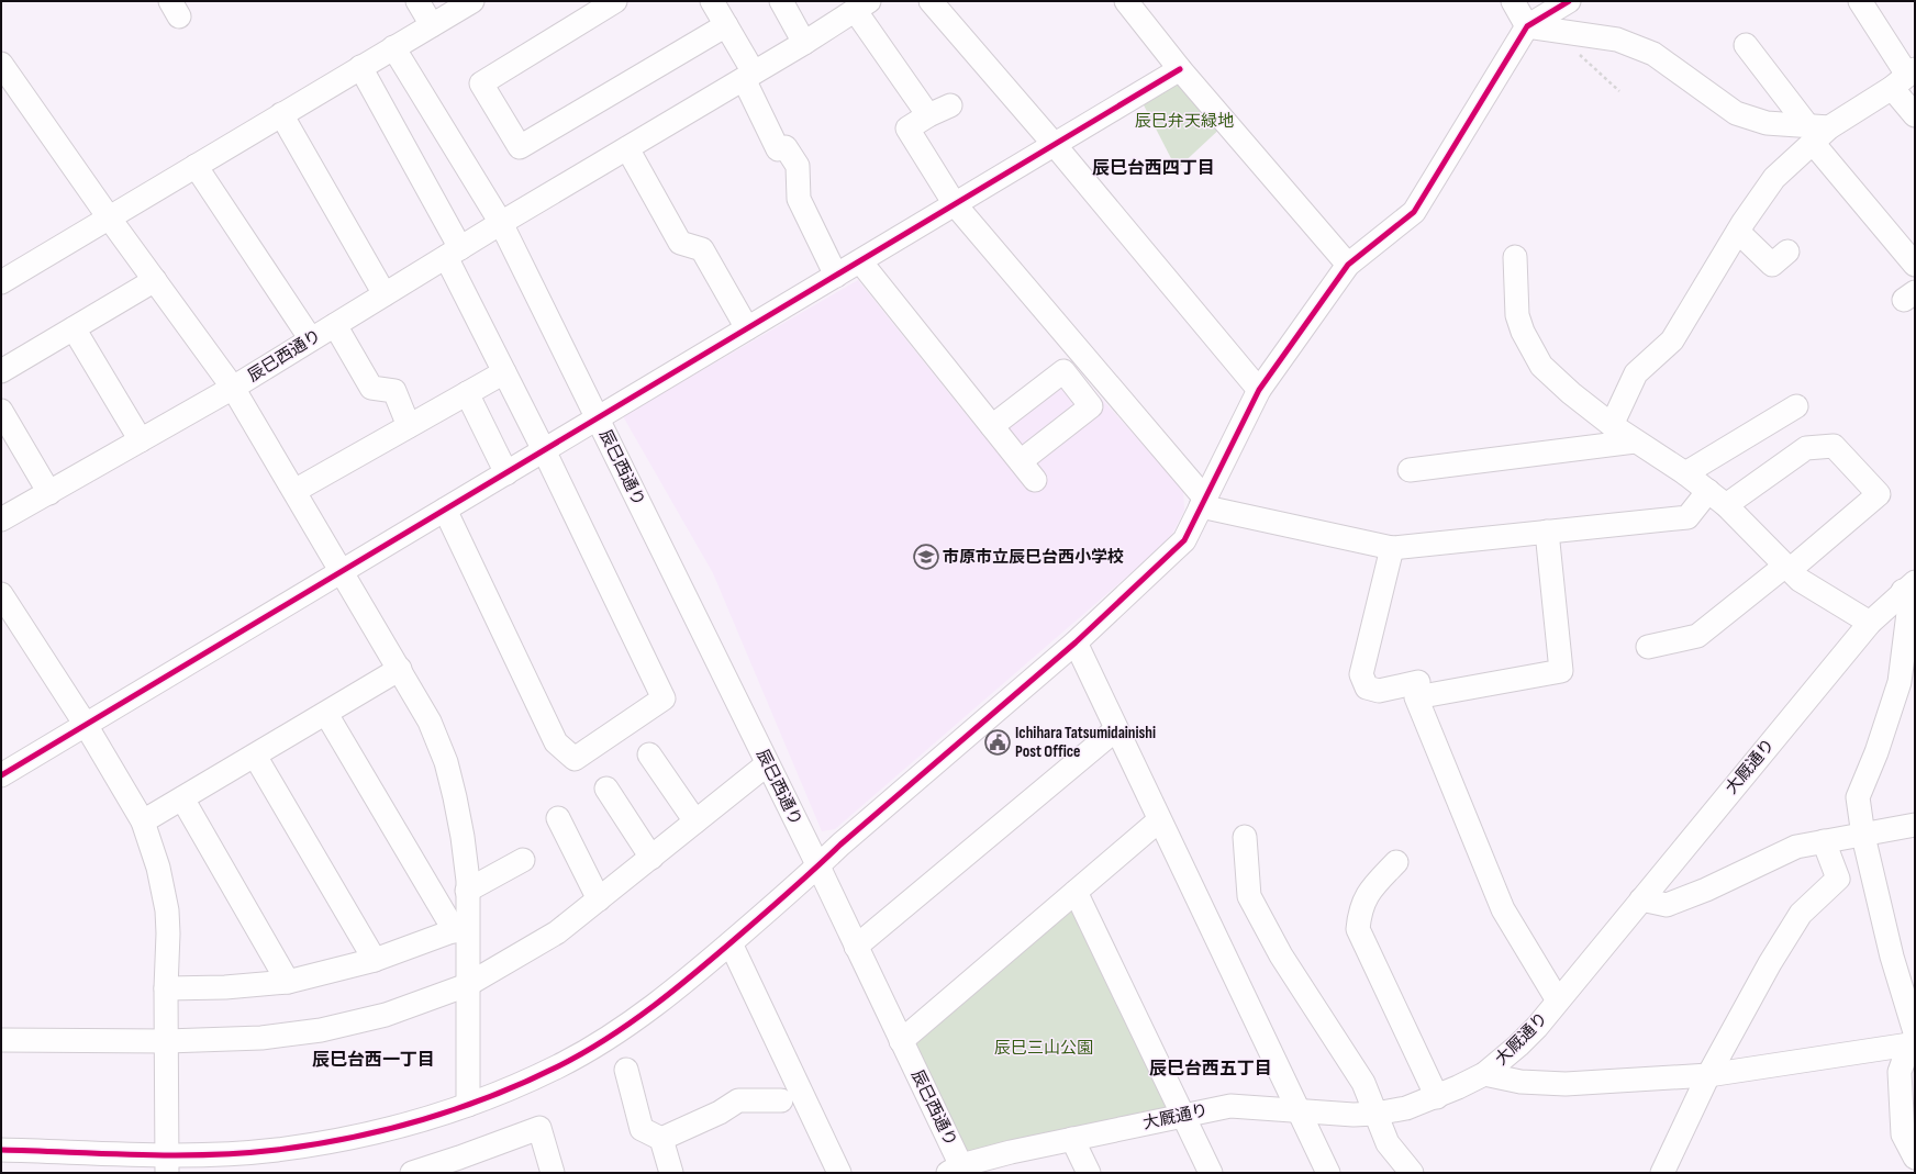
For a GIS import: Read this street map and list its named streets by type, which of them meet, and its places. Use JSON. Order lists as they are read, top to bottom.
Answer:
{
  "streets": {
    "street": ["辰巳西通り", "大厩通り"]
  },
  "crossings": [
    ["辰巳西通り", "大厩通り"]
  ],
  "districts": ["辰巳台西四丁目", "辰巳台西一丁目", "辰巳台西五丁目"],
  "parks": ["辰巳弁天緑地", "辰巳三山公園"],
  "places": {
    "school or university": ["市原市立辰巳台西小学校"],
    "public building": ["Ichihara Tatsumidainishi Post Office"]
  }
}
